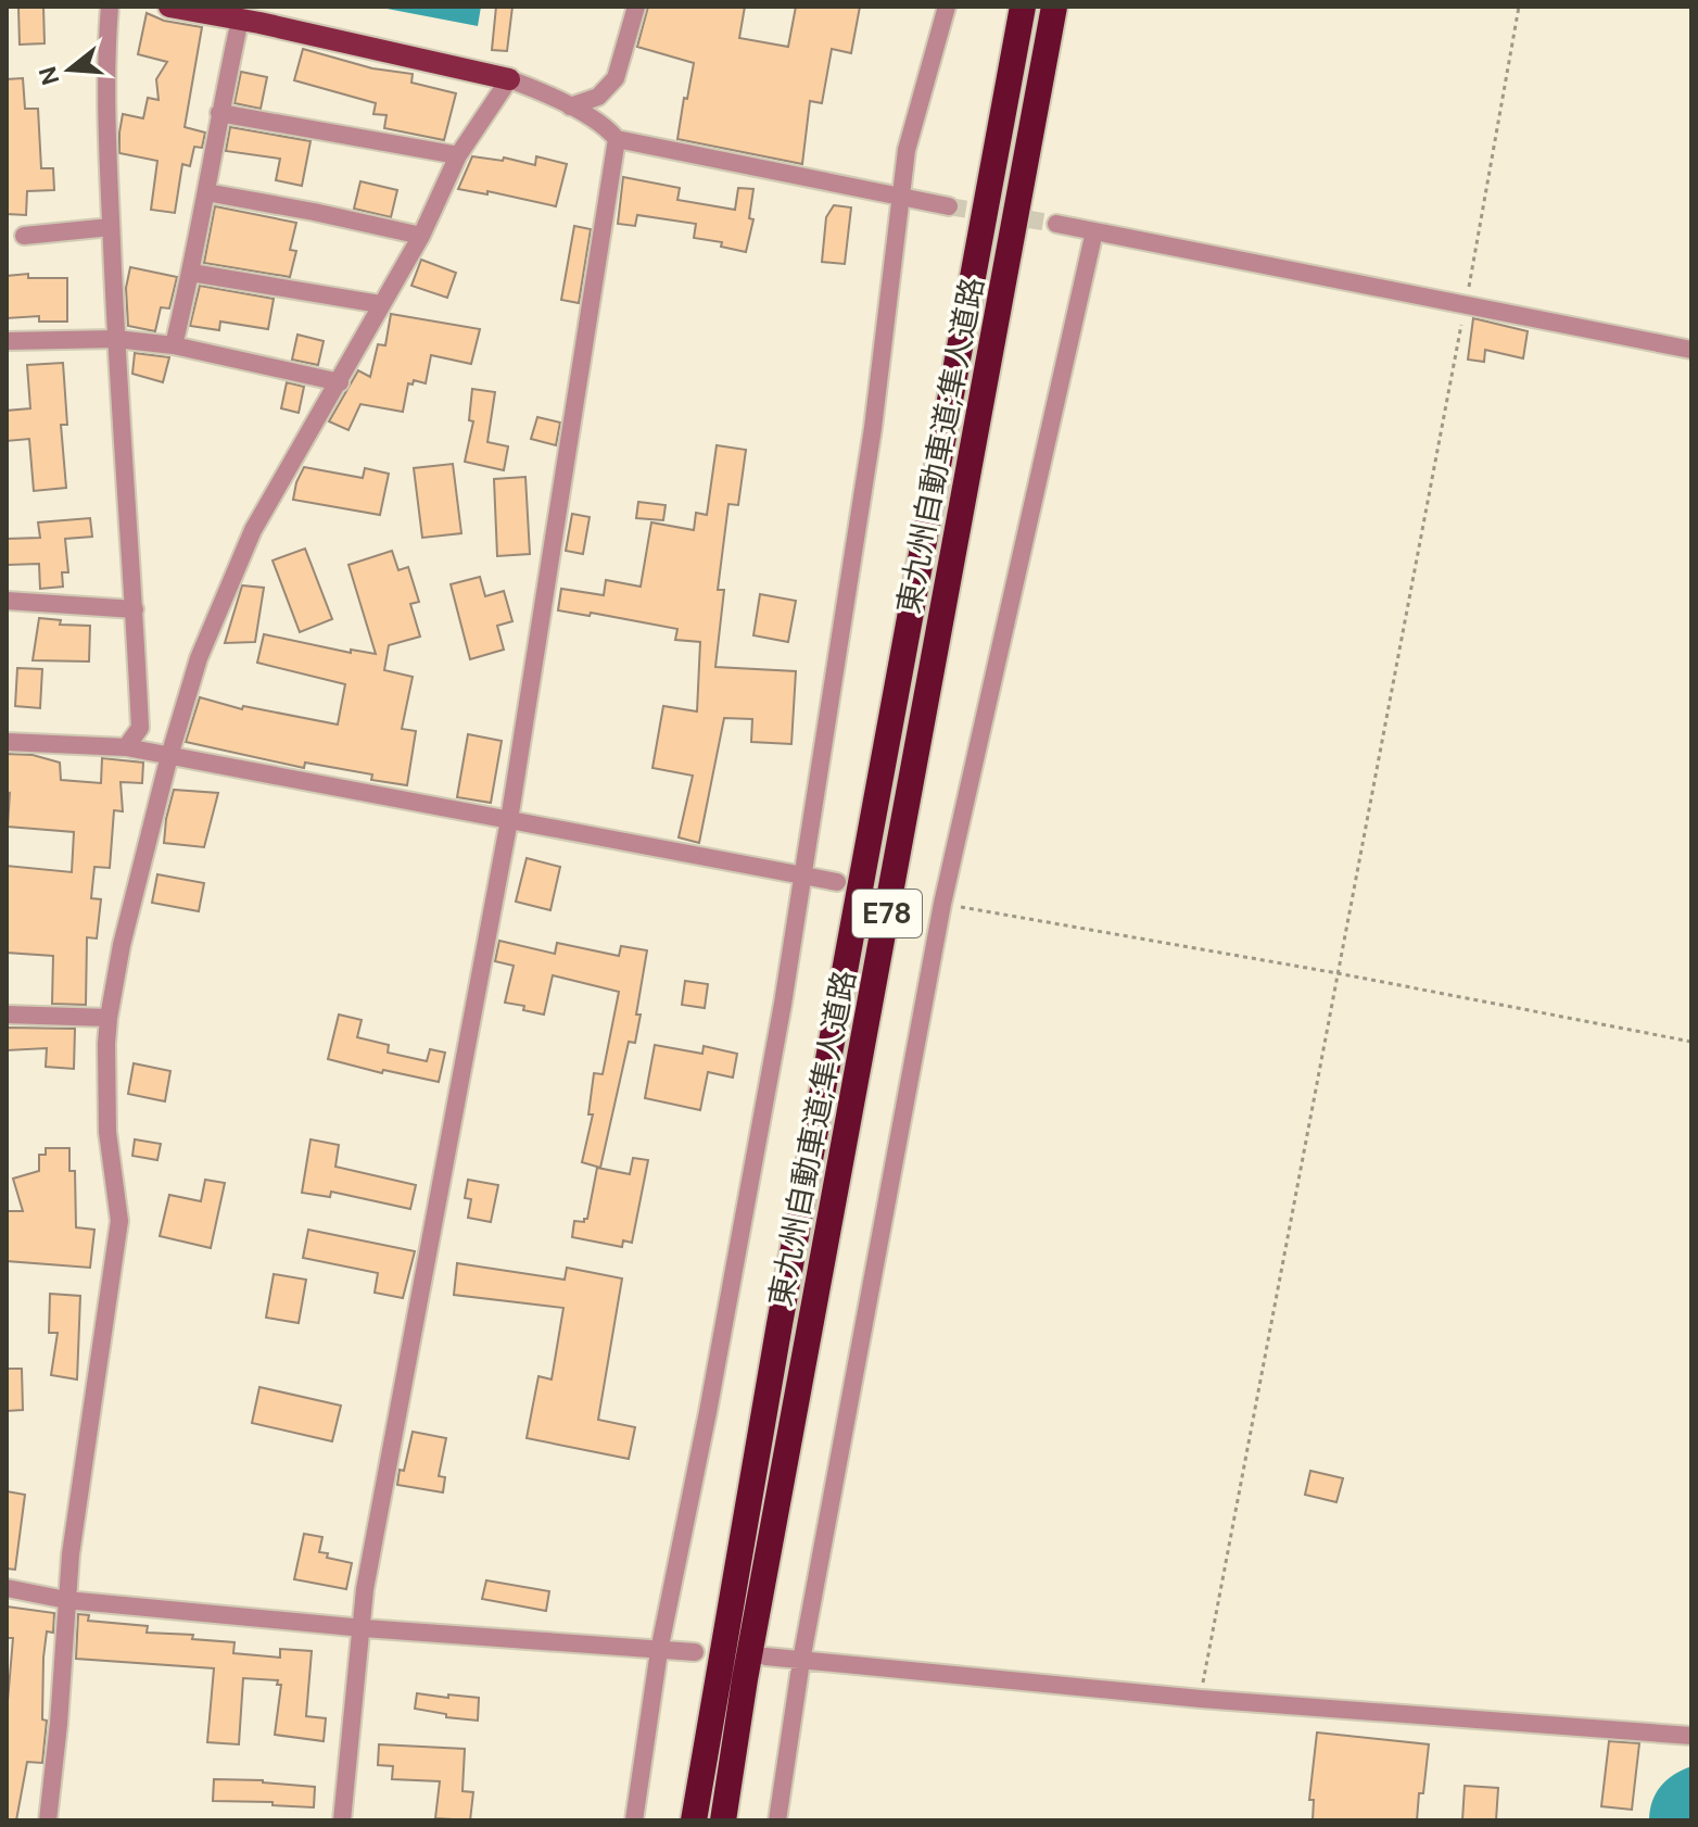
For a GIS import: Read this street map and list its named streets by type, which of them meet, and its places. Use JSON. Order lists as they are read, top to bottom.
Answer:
{
  "streets": {
    "highway": ["東九州自動車道;隼人道路", "E78"]
  },
  "north": "left"
}
